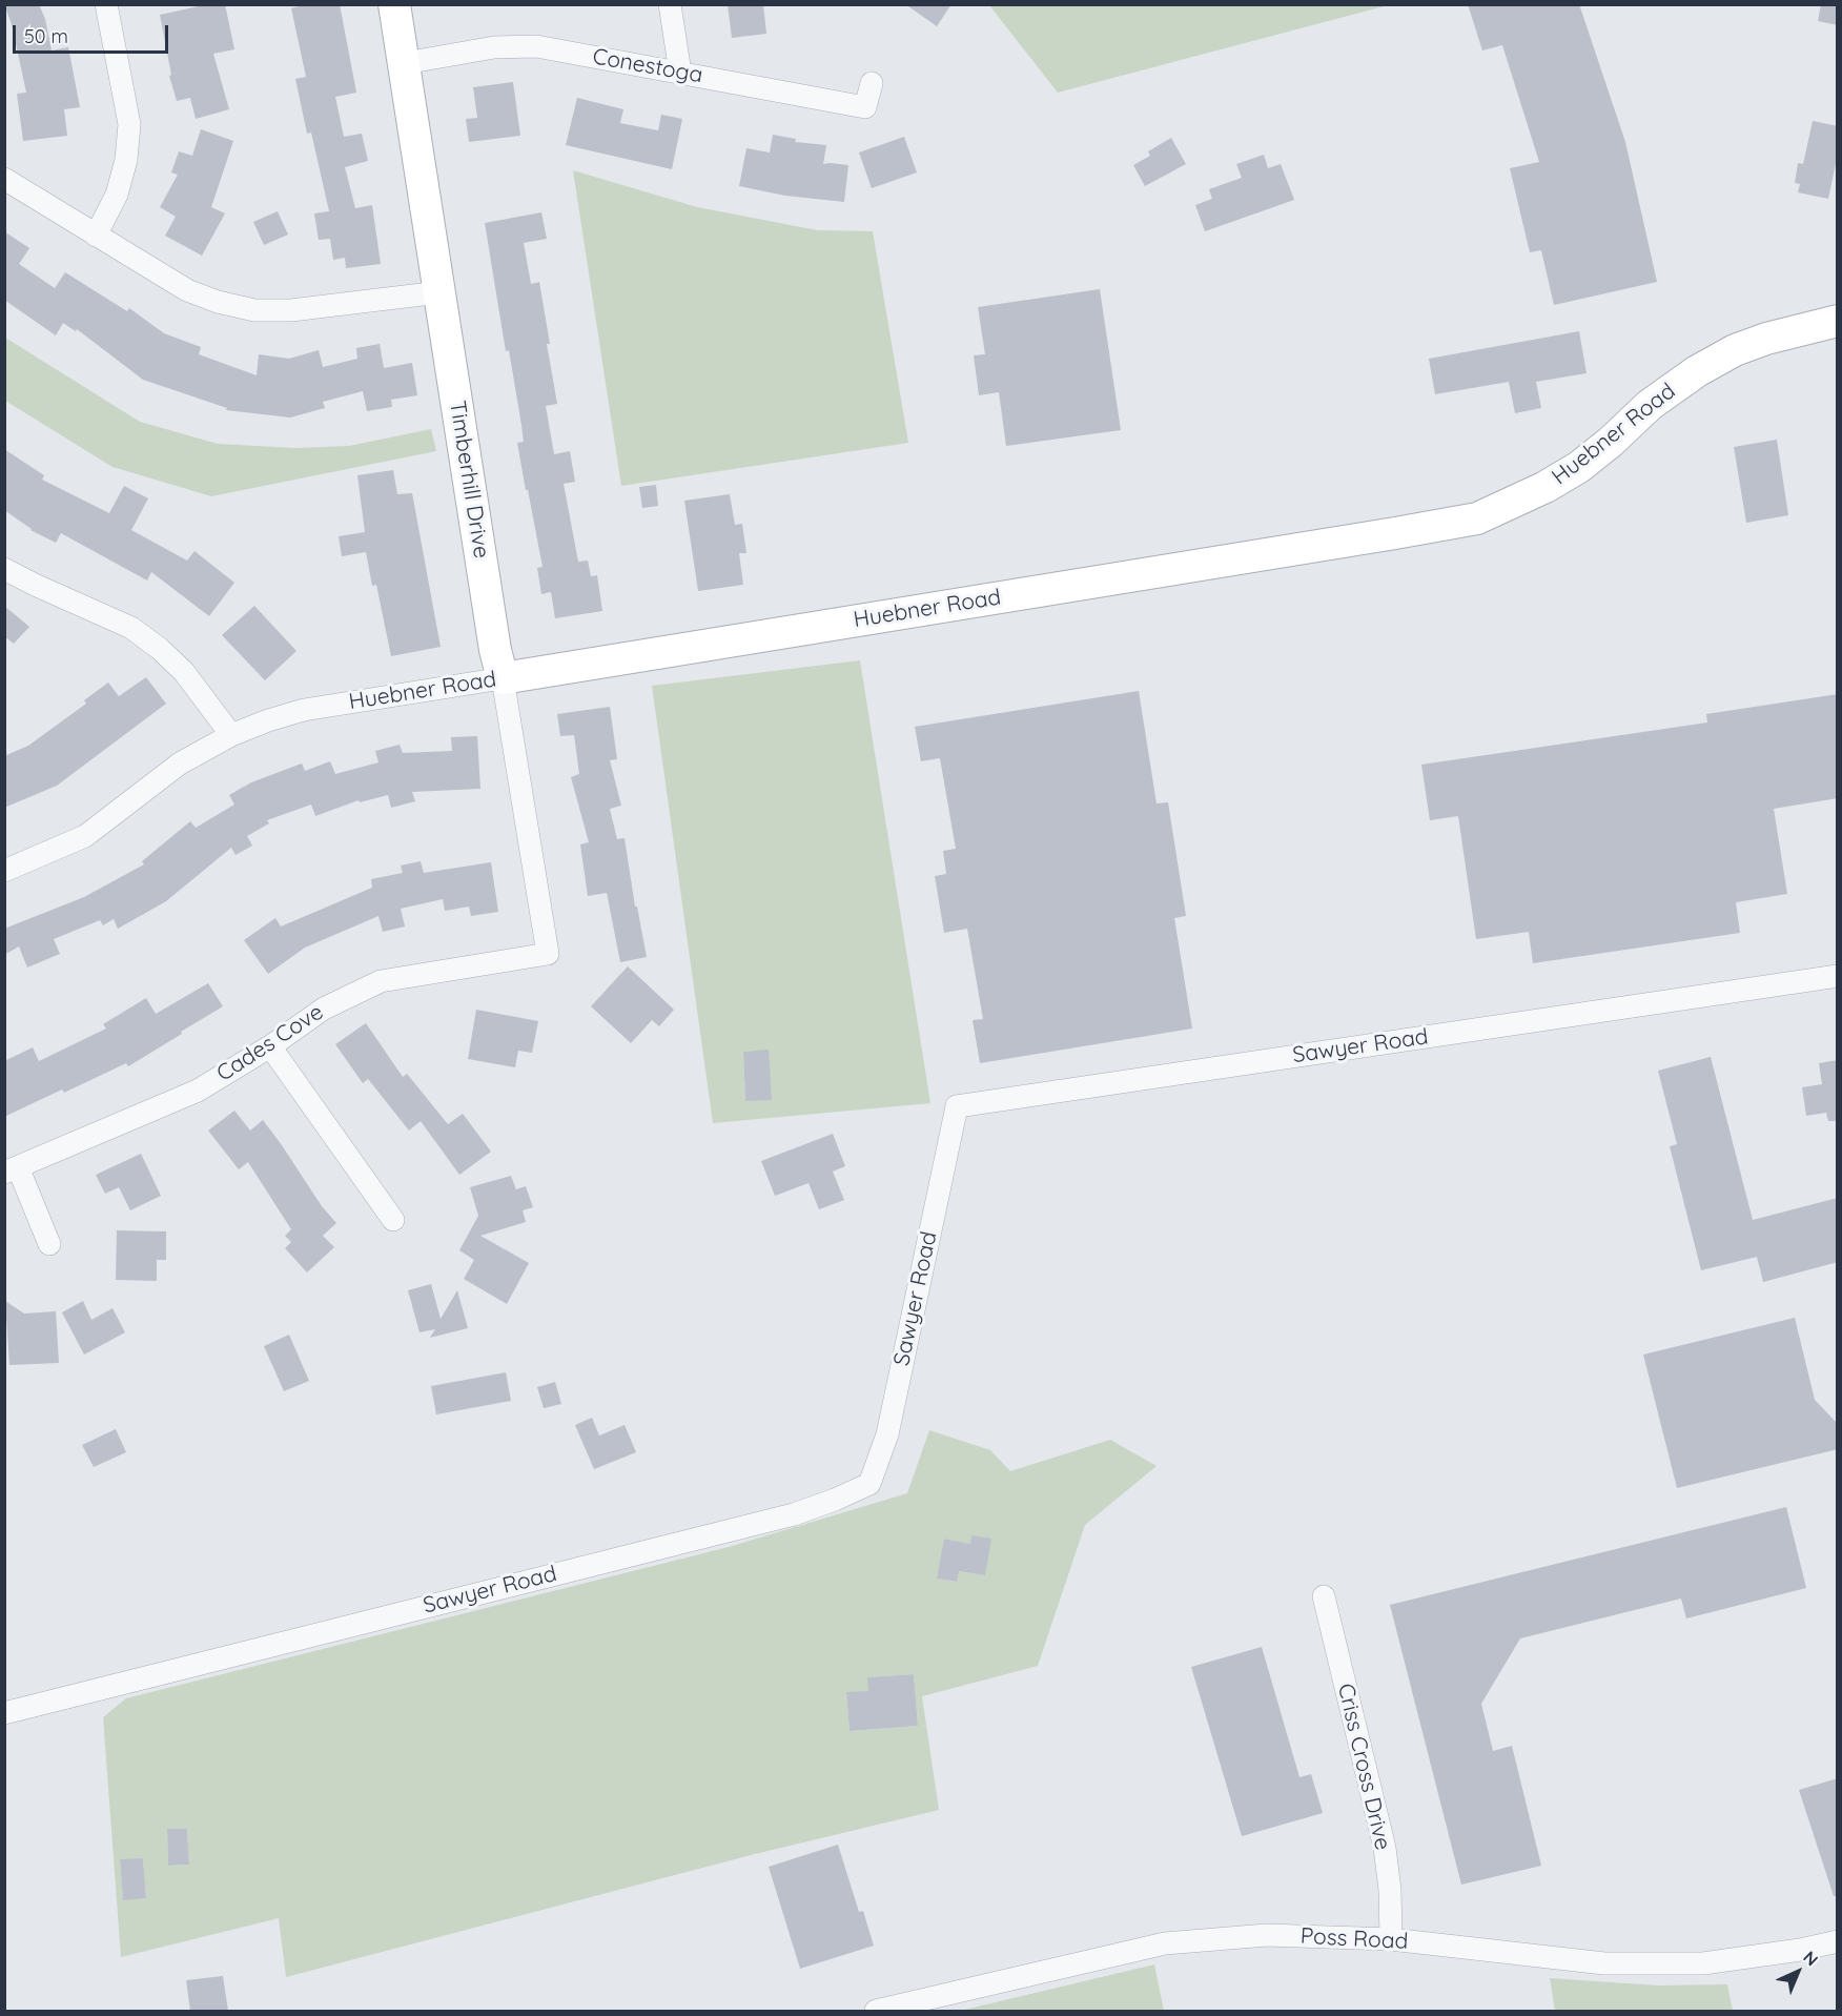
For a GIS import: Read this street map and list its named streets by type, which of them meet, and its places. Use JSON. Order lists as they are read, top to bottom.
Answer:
{
  "streets": {
    "street": [
      "Conestoga",
      "Huebner Road",
      "Timberhill Drive",
      "Cades Cove",
      "Sawyer Road",
      "Criss Cross Drive",
      "Poss Road"
    ]
  },
  "crossings": [
    ["Conestoga", "Timberhill Drive"],
    ["Huebner Road", "Timberhill Drive"],
    ["Timberhill Drive", "Cades Cove"],
    ["Criss Cross Drive", "Poss Road"]
  ],
  "scale_bar": "50 m",
  "north": "top right"
}
